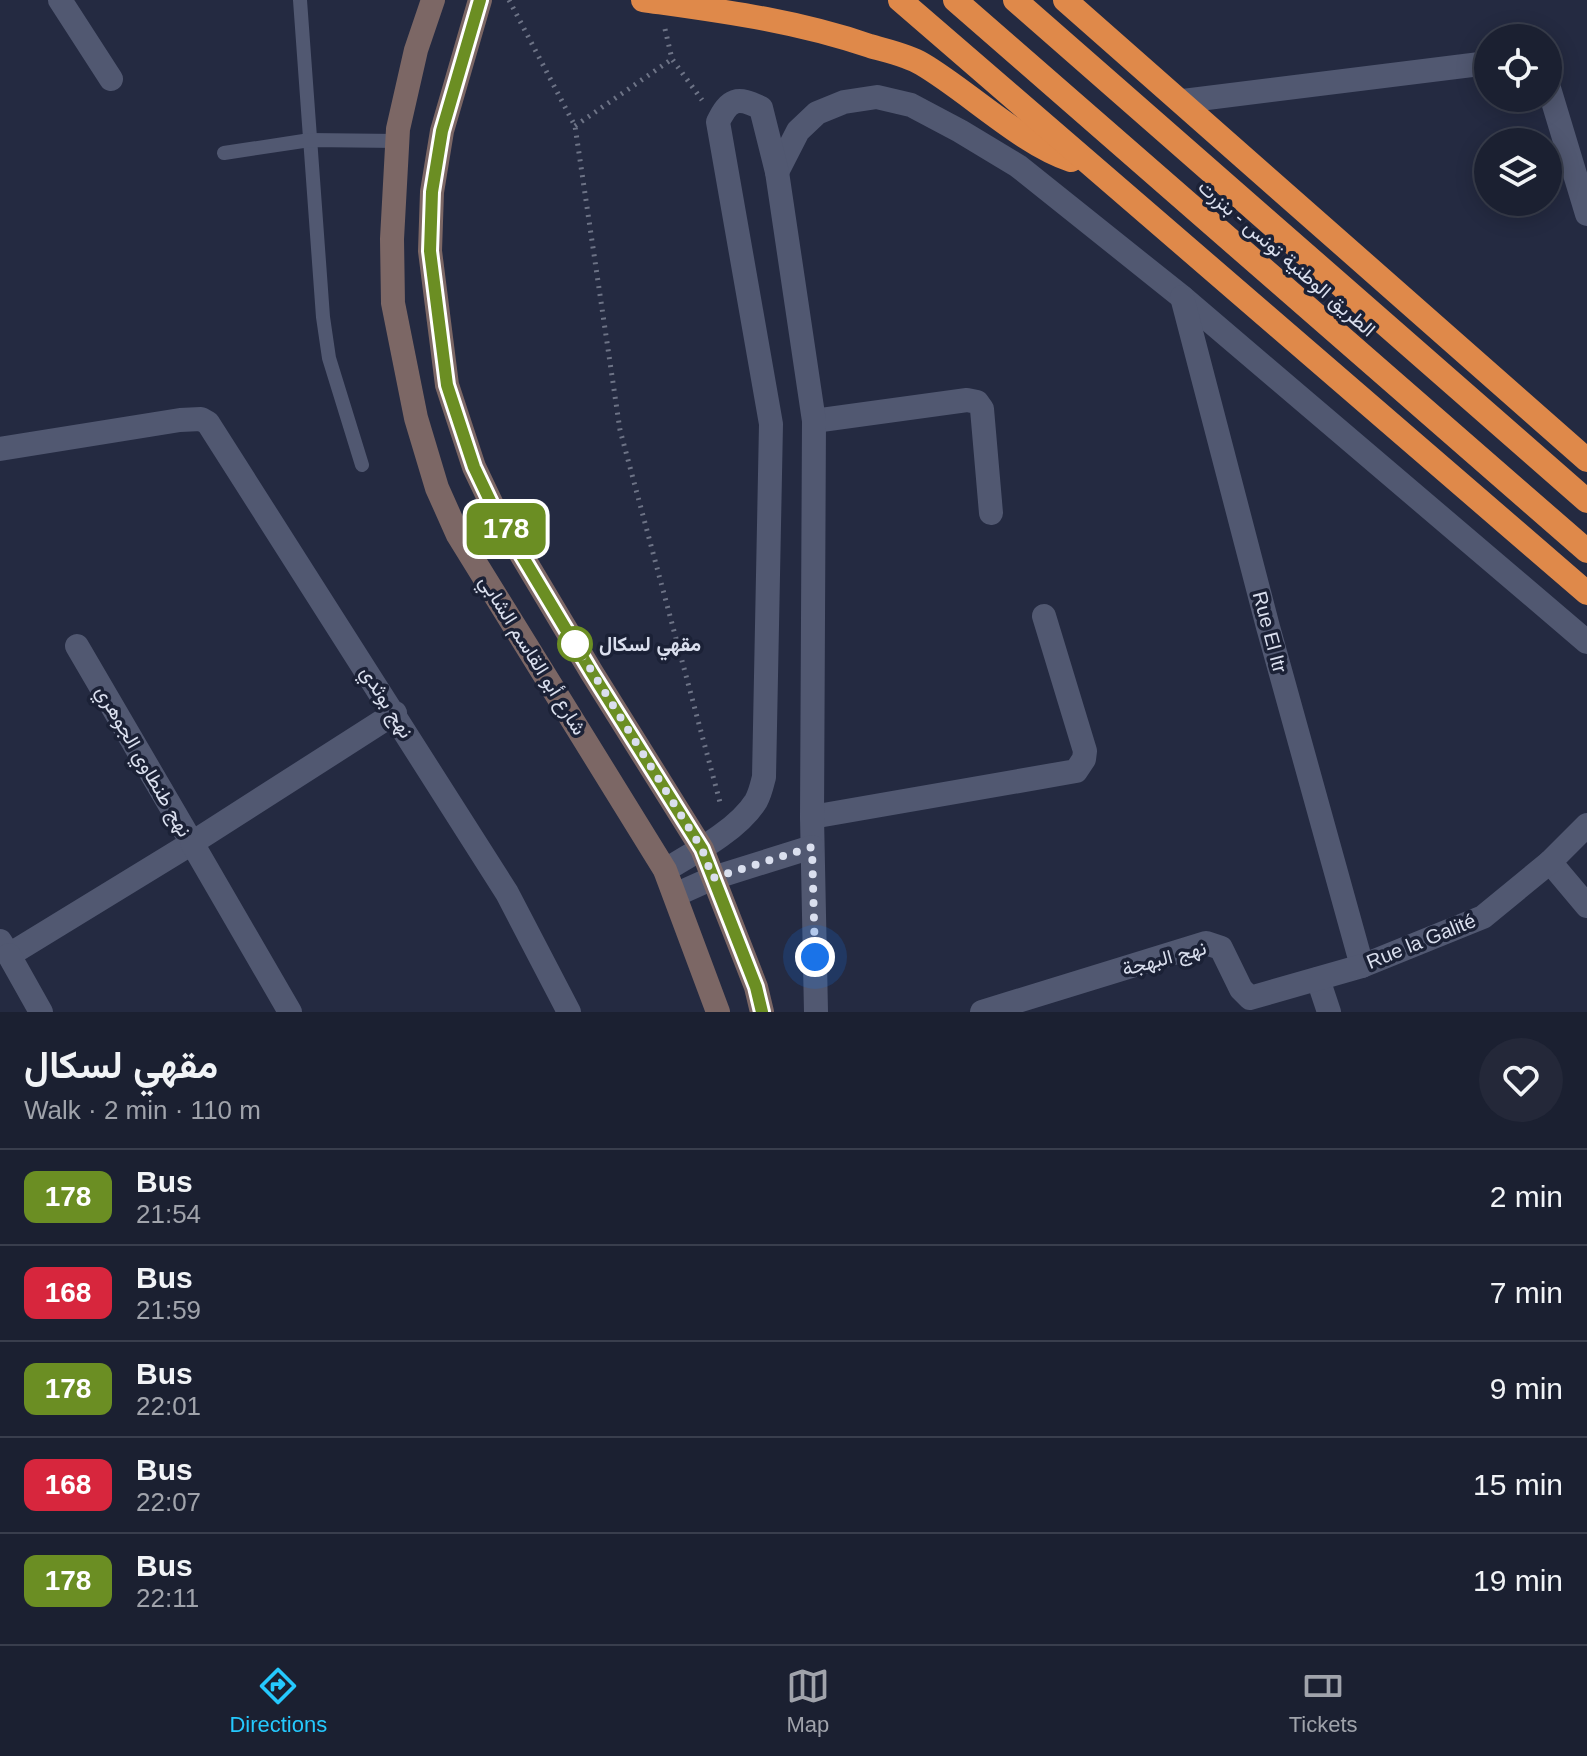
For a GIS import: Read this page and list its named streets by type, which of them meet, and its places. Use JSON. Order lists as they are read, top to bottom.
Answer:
{
  "streets": {
    "highway": ["الطريق الوطنية تونس - بنزرت"],
    "street": [
      "Rue El Itr",
      "شارع أبو القاسم الشابي",
      "نهج بوثدي",
      "نهج طنطاوي الجوهري",
      "Rue la Galité",
      "نهج البهجة"
    ]
  },
  "crossings": [
    ["Rue El Itr", "Rue la Galité"],
    ["Rue la Galité", "نهج البهجة"]
  ],
  "places": ["مقهي لسكال"],
  "lines": ["bus line 178"],
  "page": {
    "on_map": "178",
    "heading": ["مقهي لسكال", "Walk · 2 min · 110 m"],
    "list": [
      {
        "mark": "178",
        "name": "Bus",
        "note": "21:54",
        "value": "2 min"
      },
      {
        "mark": "168",
        "name": "Bus",
        "note": "21:59",
        "value": "7 min"
      },
      {
        "mark": "178",
        "name": "Bus",
        "note": "22:01",
        "value": "9 min"
      },
      {
        "mark": "168",
        "name": "Bus",
        "note": "22:07",
        "value": "15 min"
      },
      {
        "mark": "178",
        "name": "Bus",
        "note": "22:11",
        "value": "19 min"
      }
    ],
    "tabs": ["Directions", "Map", "Tickets"]
  }
}
